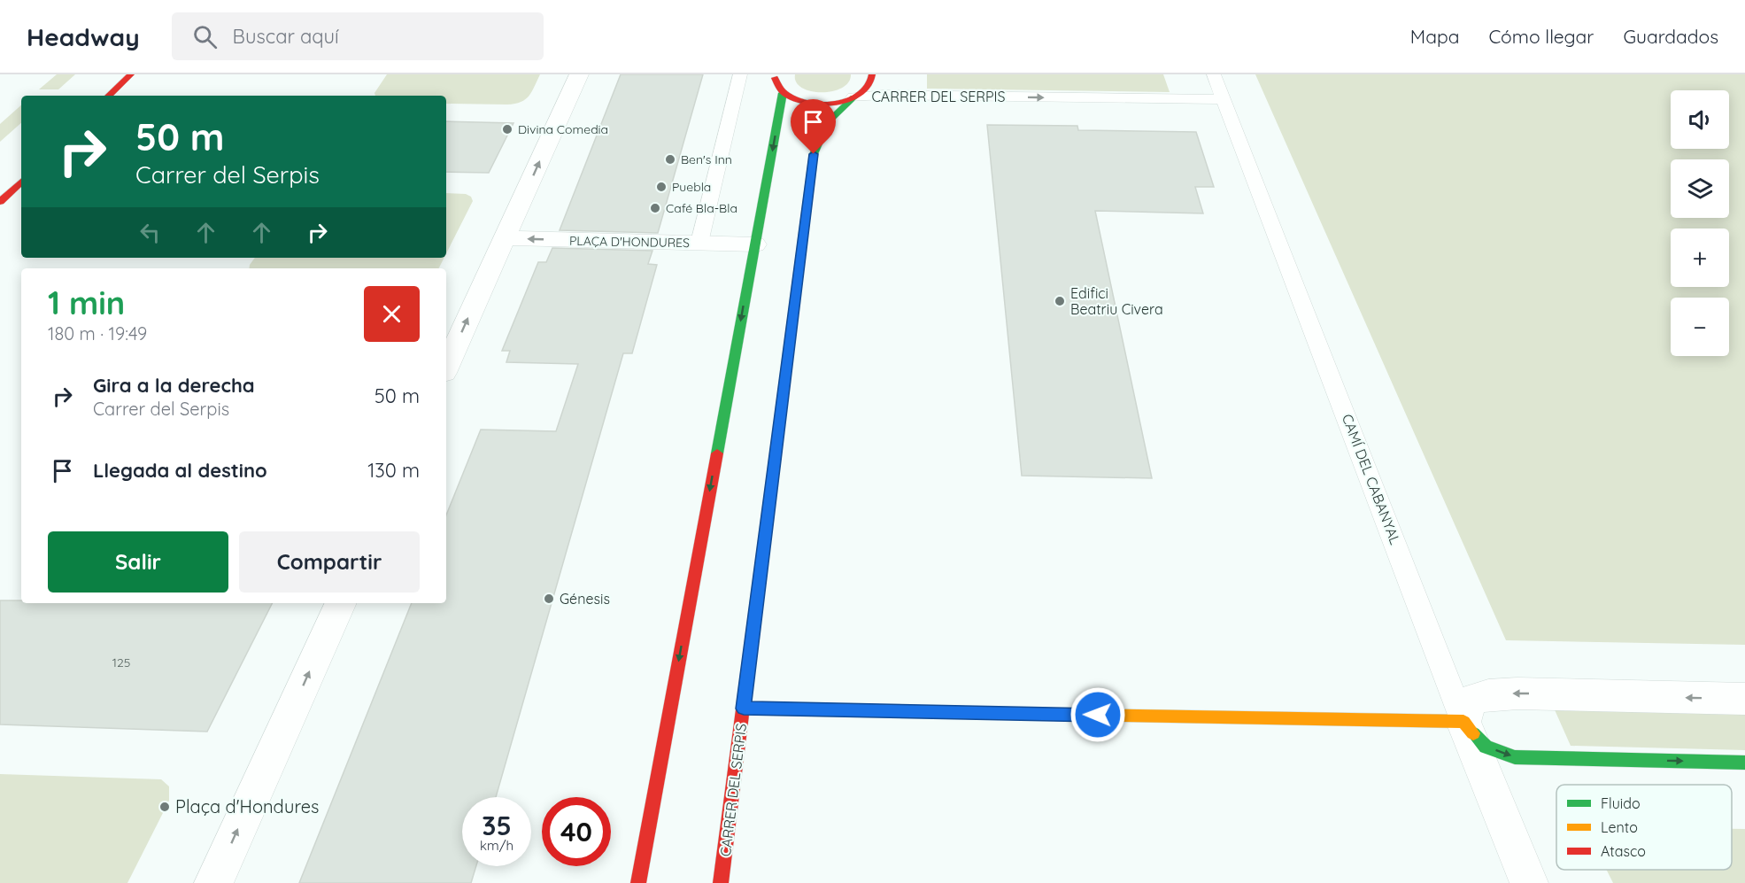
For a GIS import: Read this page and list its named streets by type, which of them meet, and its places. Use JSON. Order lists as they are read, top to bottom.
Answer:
{
  "streets": {
    "street": ["CARRER DEL SERPIS", "PLAÇA D'HONDURES", "CAMÍ DEL CABANYAL"]
  },
  "crossings": [
    ["CARRER DEL SERPIS", "CAMÍ DEL CABANYAL"]
  ],
  "one_way": ["PLAÇA D'HONDURES"],
  "places": [
    "Divina Comedia",
    "Ben's Inn",
    "Puebla",
    "Café Bla-Bla",
    "Edifici Beatriu Civera",
    "Génesis",
    "Plaça d'Hondures"
  ],
  "house_numbers": ["125"],
  "legend": ["Fluido", "Lento", "Atasco"],
  "page": {
    "header": "Headway",
    "search": "Buscar aquí",
    "nav": ["Mapa", "Cómo llegar", "Guardados"],
    "map_buttons": ["+", "−"],
    "turn": ["50 m", "Carrer del Serpis"],
    "heading": ["1 min", "180 m · 19:49"],
    "list": [
      {
        "name": "Gira a la derecha",
        "note": "Carrer del Serpis",
        "value": "50 m"
      },
      {
        "name": "Llegada al destino",
        "value": "130 m"
      }
    ],
    "buttons": ["Salir", "Compartir"],
    "speed": "35 km/h",
    "limit": "40"
  }
}
